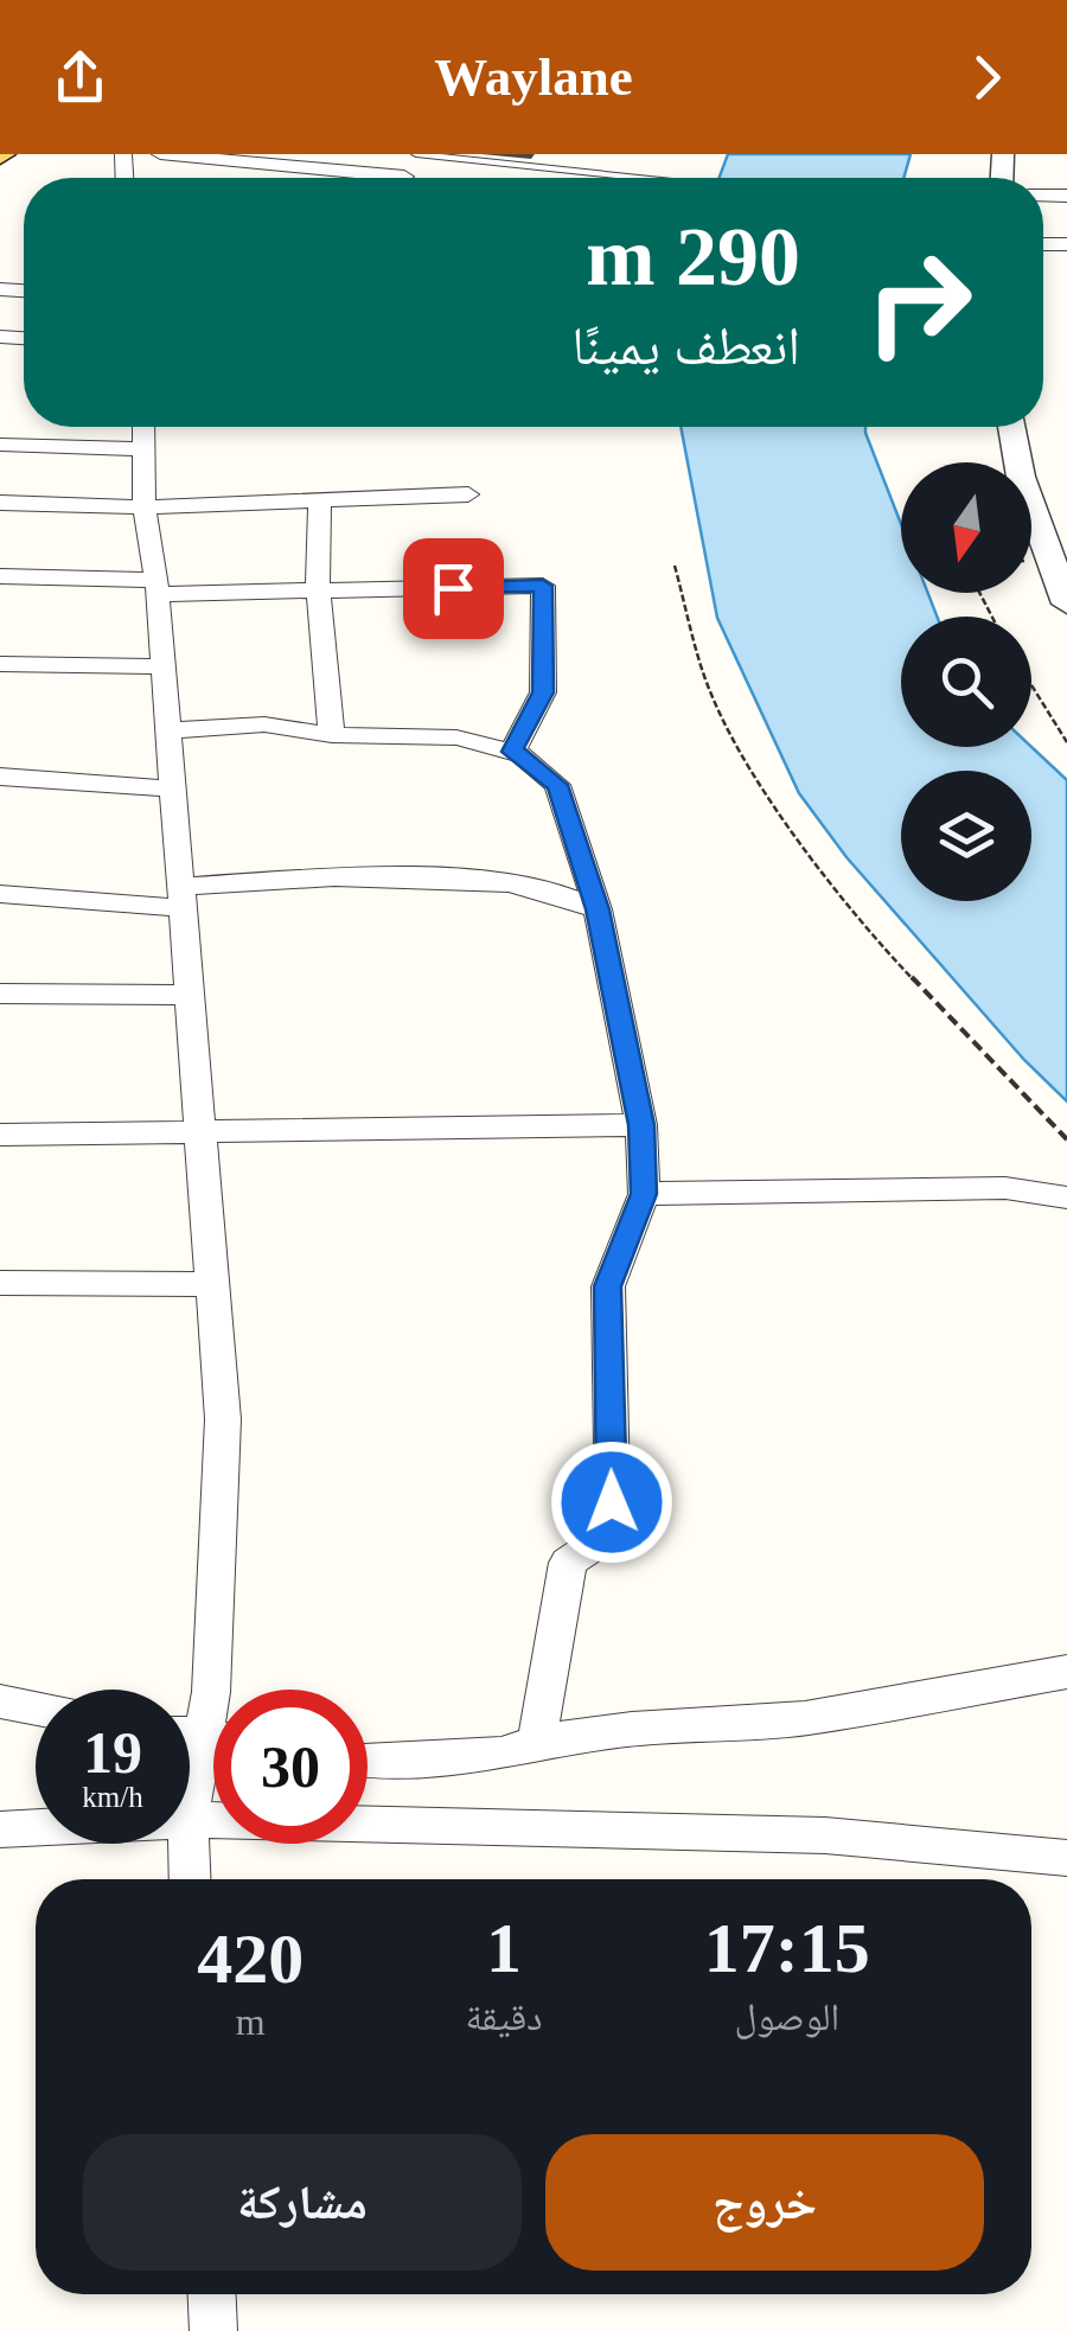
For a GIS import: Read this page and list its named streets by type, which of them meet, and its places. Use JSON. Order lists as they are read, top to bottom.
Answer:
{
  "north": "bottom",
  "page": {
    "header": "Waylane",
    "turn": ["290 m", "انعطف يمينًا"],
    "speed": "19 km/h",
    "limit": "30",
    "eta": [
      "17:15",
      "الوصول",
      "1",
      "دقيقة",
      "420",
      "m"
    ],
    "buttons": ["خروج", "مشاركة"]
  }
}
